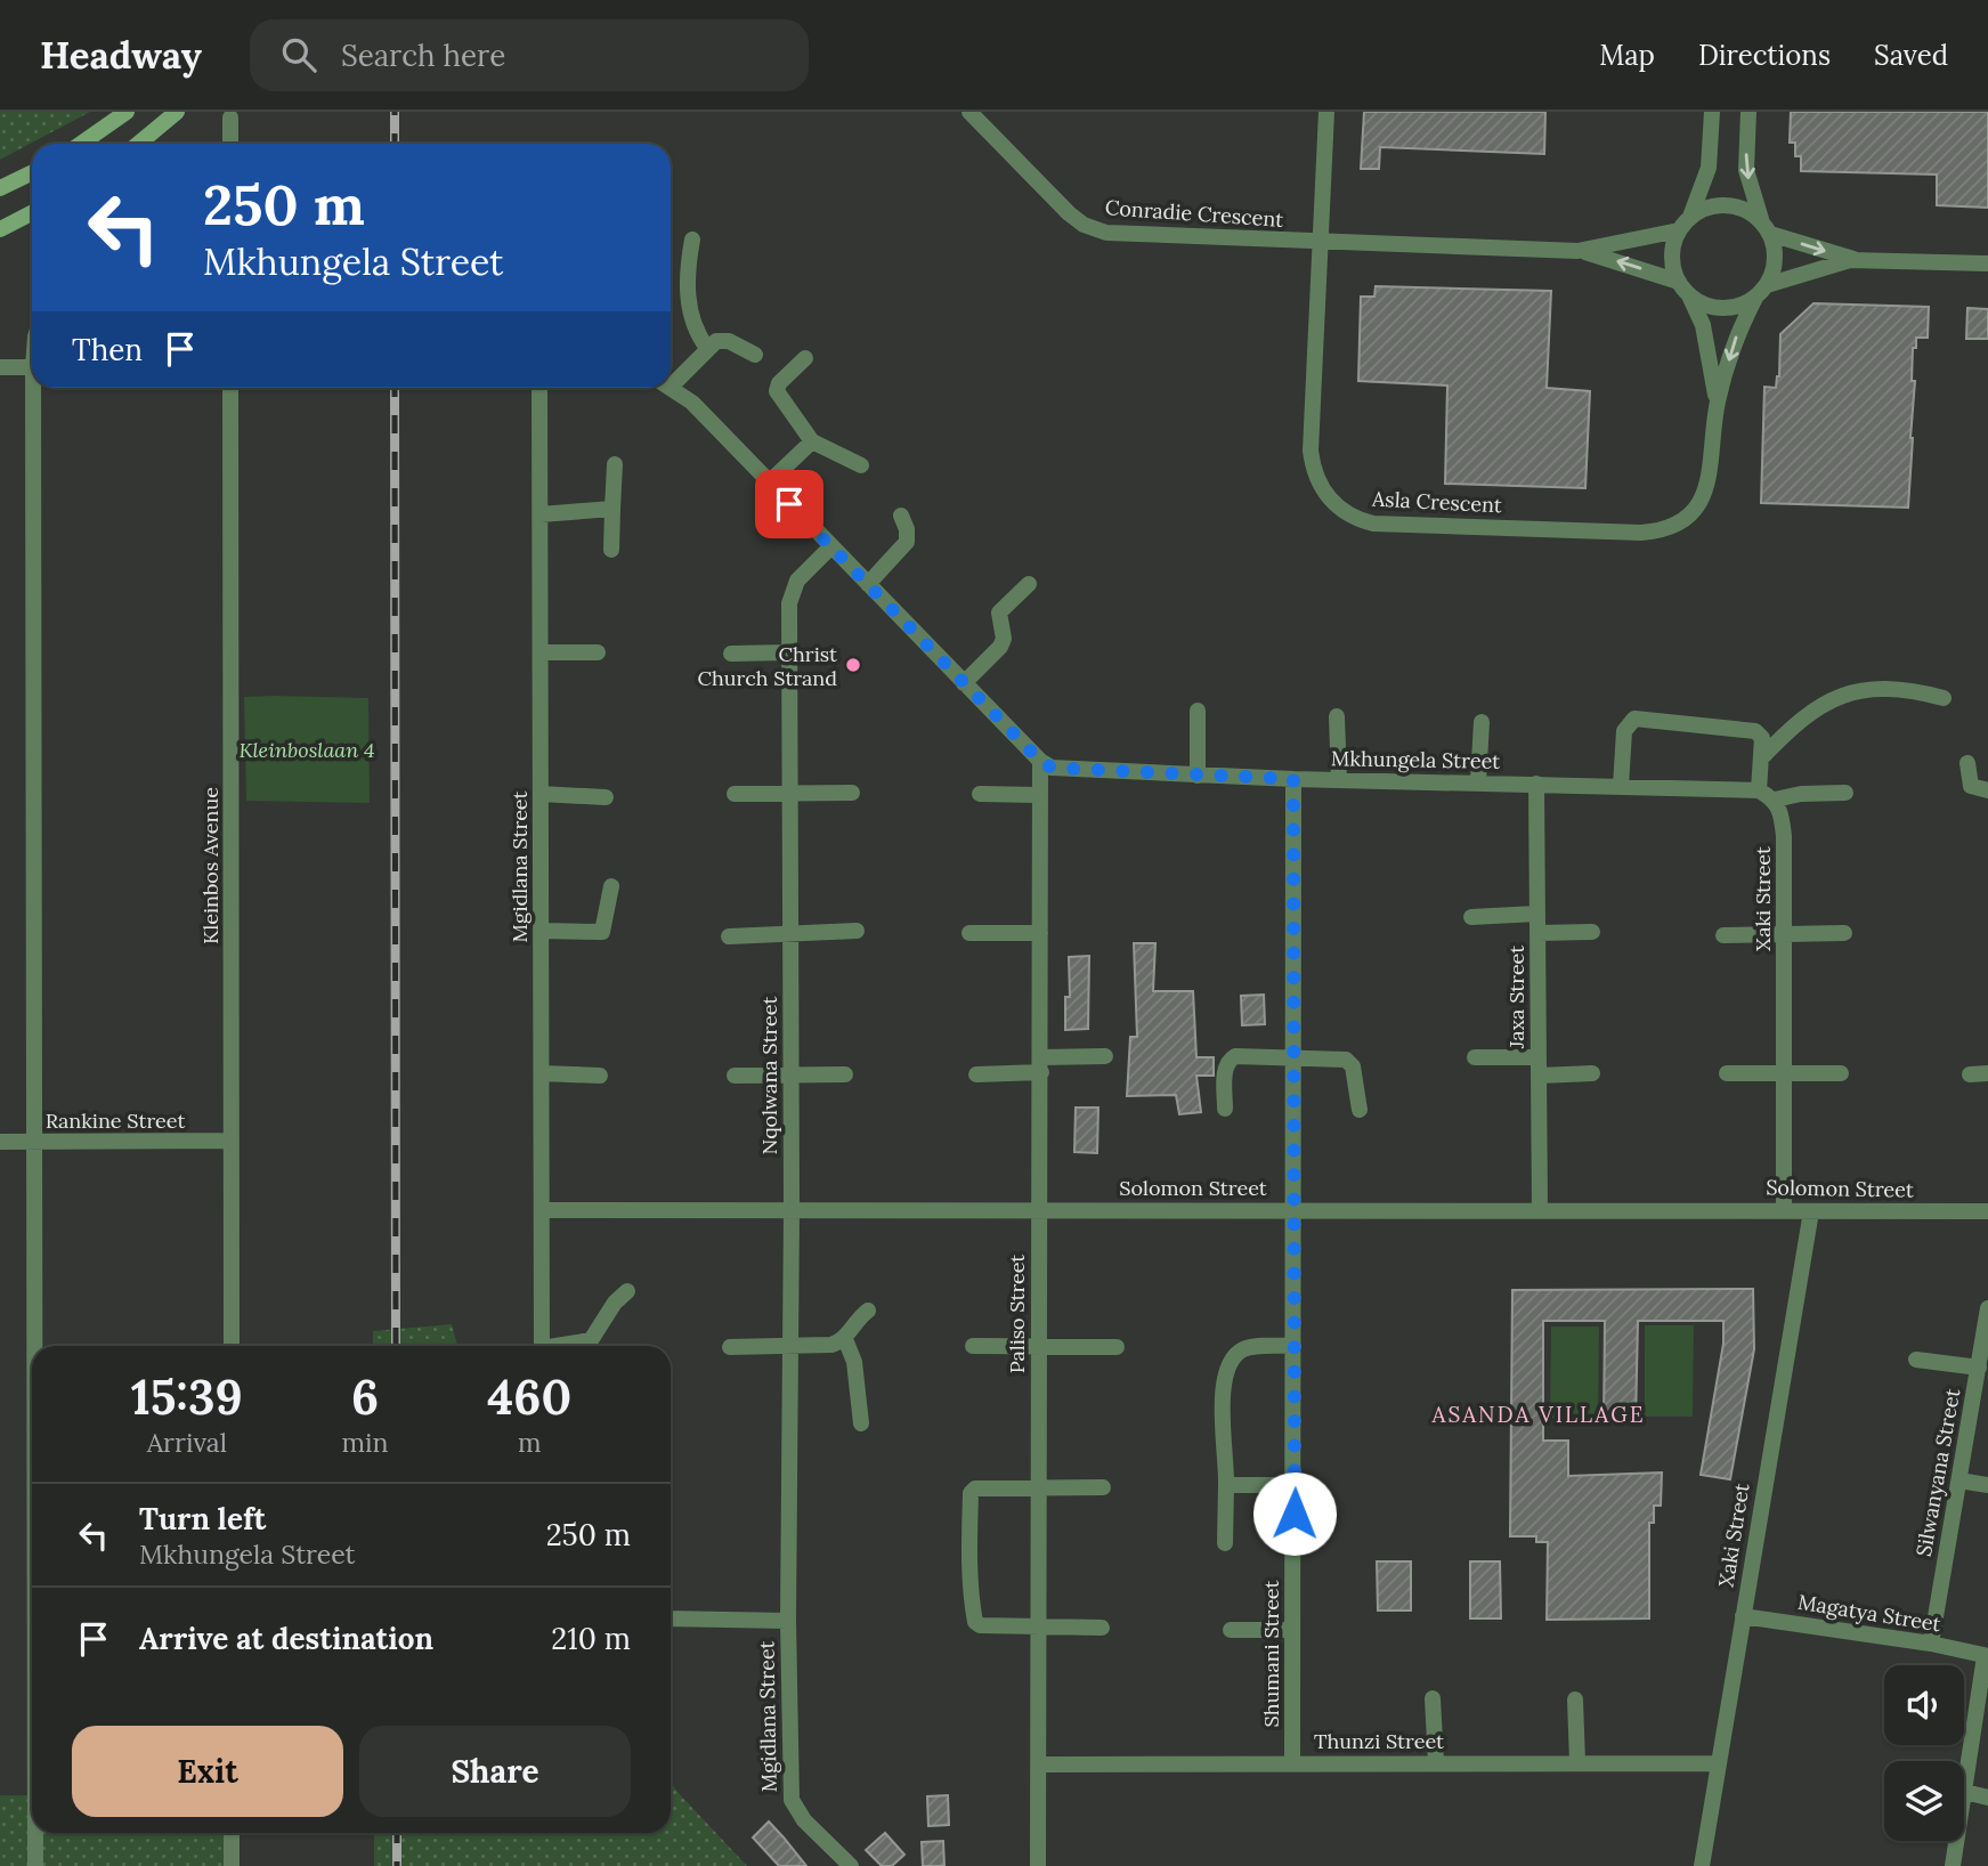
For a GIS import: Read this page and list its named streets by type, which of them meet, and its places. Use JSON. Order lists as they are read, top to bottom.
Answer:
{
  "streets": {
    "street": [
      "Conradie Crescent",
      "Asla Crescent",
      "Mkhungela Street",
      "Kleinbos Avenue",
      "Mgidlana Street",
      "Xaki Street",
      "Jaxa Street",
      "Nqolwana Street",
      "Rankine Street",
      "Solomon Street",
      "Paliso Street",
      "Silwanyana Street",
      "Magatya Street",
      "Shumani Street",
      "Thunzi Street"
    ]
  },
  "crossings": [
    ["Conradie Crescent", "Asla Crescent"],
    ["Mkhungela Street", "Jaxa Street"],
    ["Mkhungela Street", "Paliso Street"],
    ["Mkhungela Street", "Shumani Street"],
    ["Kleinbos Avenue", "Rankine Street"],
    ["Mgidlana Street", "Nqolwana Street"],
    ["Mgidlana Street", "Solomon Street"],
    ["Xaki Street", "Solomon Street"],
    ["Xaki Street", "Magatya Street"],
    ["Xaki Street", "Thunzi Street"],
    ["Jaxa Street", "Solomon Street"],
    ["Nqolwana Street", "Solomon Street"],
    ["Solomon Street", "Paliso Street"],
    ["Solomon Street", "Shumani Street"],
    ["Paliso Street", "Thunzi Street"],
    ["Silwanyana Street", "Magatya Street"],
    ["Shumani Street", "Thunzi Street"]
  ],
  "districts": ["ASANDA VILLAGE"],
  "parks": ["Kleinboslaan 4"],
  "places": ["Christ Church Strand"],
  "page": {
    "header": "Headway",
    "search": "Search here",
    "nav": ["Map", "Directions", "Saved"],
    "turn": ["250 m", "Mkhungela Street"],
    "then": "Then",
    "eta": [
      "15:39",
      "Arrival",
      "6",
      "min",
      "460",
      "m"
    ],
    "list": [
      {
        "name": "Turn left",
        "note": "Mkhungela Street",
        "value": "250 m"
      },
      {
        "name": "Arrive at destination",
        "value": "210 m"
      }
    ],
    "buttons": ["Exit", "Share"]
  }
}
